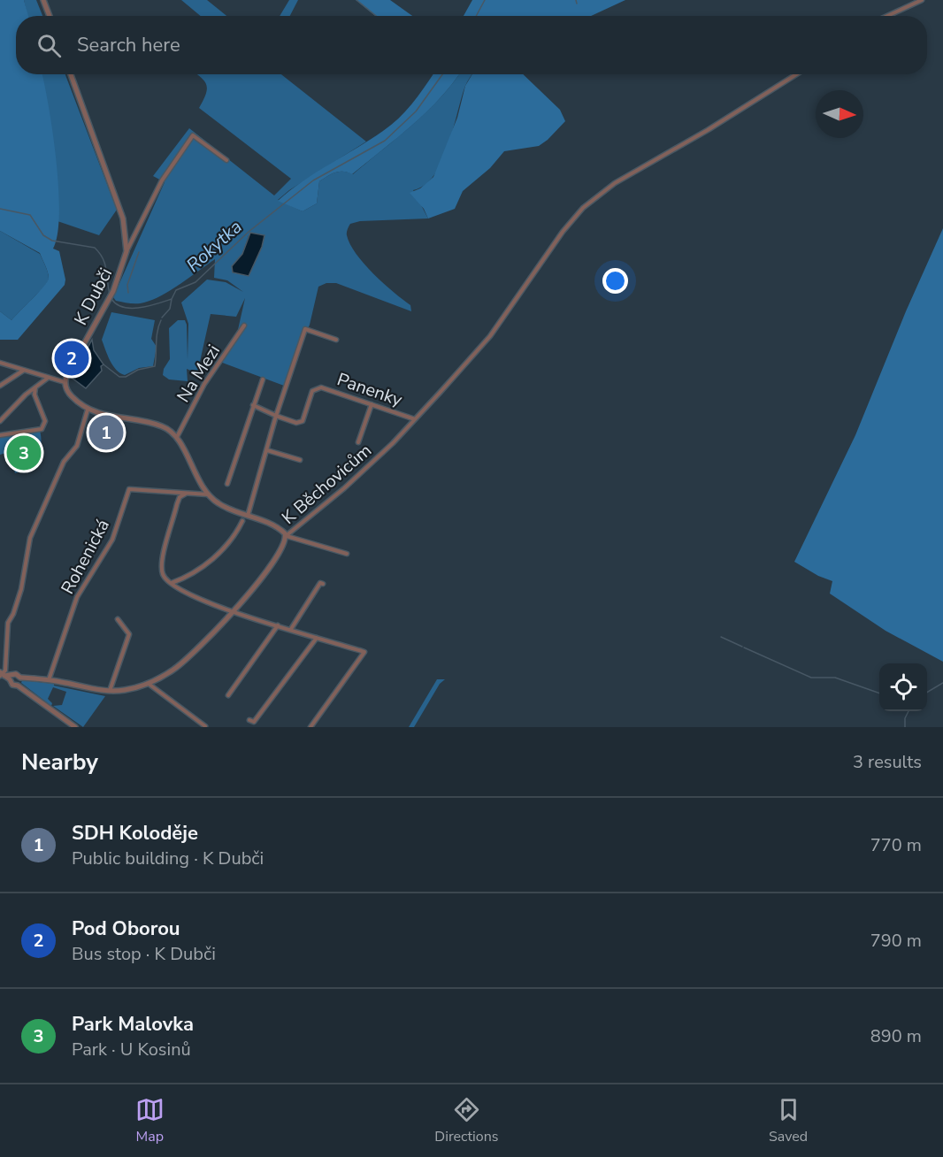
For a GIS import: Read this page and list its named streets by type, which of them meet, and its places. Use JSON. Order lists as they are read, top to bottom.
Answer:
{
  "streets": {
    "street": [
      "K Dubči",
      "Na Mezi",
      "Panenky",
      "K Běchovicům",
      "Rohenická"
    ]
  },
  "crossings": [
    ["Panenky", "K Běchovicům"],
    ["K Běchovicům", "Rohenická"]
  ],
  "water": ["Rokytka"],
  "north": "right",
  "page": {
    "search": "Search here",
    "pins": ["2", "1", "3"],
    "heading": ["Nearby", "3 results"],
    "list": [
      {
        "mark": "1",
        "name": "SDH Koloděje",
        "note": "Public building · K Dubči",
        "value": "770 m"
      },
      {
        "mark": "2",
        "name": "Pod Oborou",
        "note": "Bus stop · K Dubči",
        "value": "790 m"
      },
      {
        "mark": "3",
        "name": "Park Malovka",
        "note": "Park · U Kosinů",
        "value": "890 m"
      }
    ],
    "nav": ["Map", "Directions", "Saved"]
  }
}
